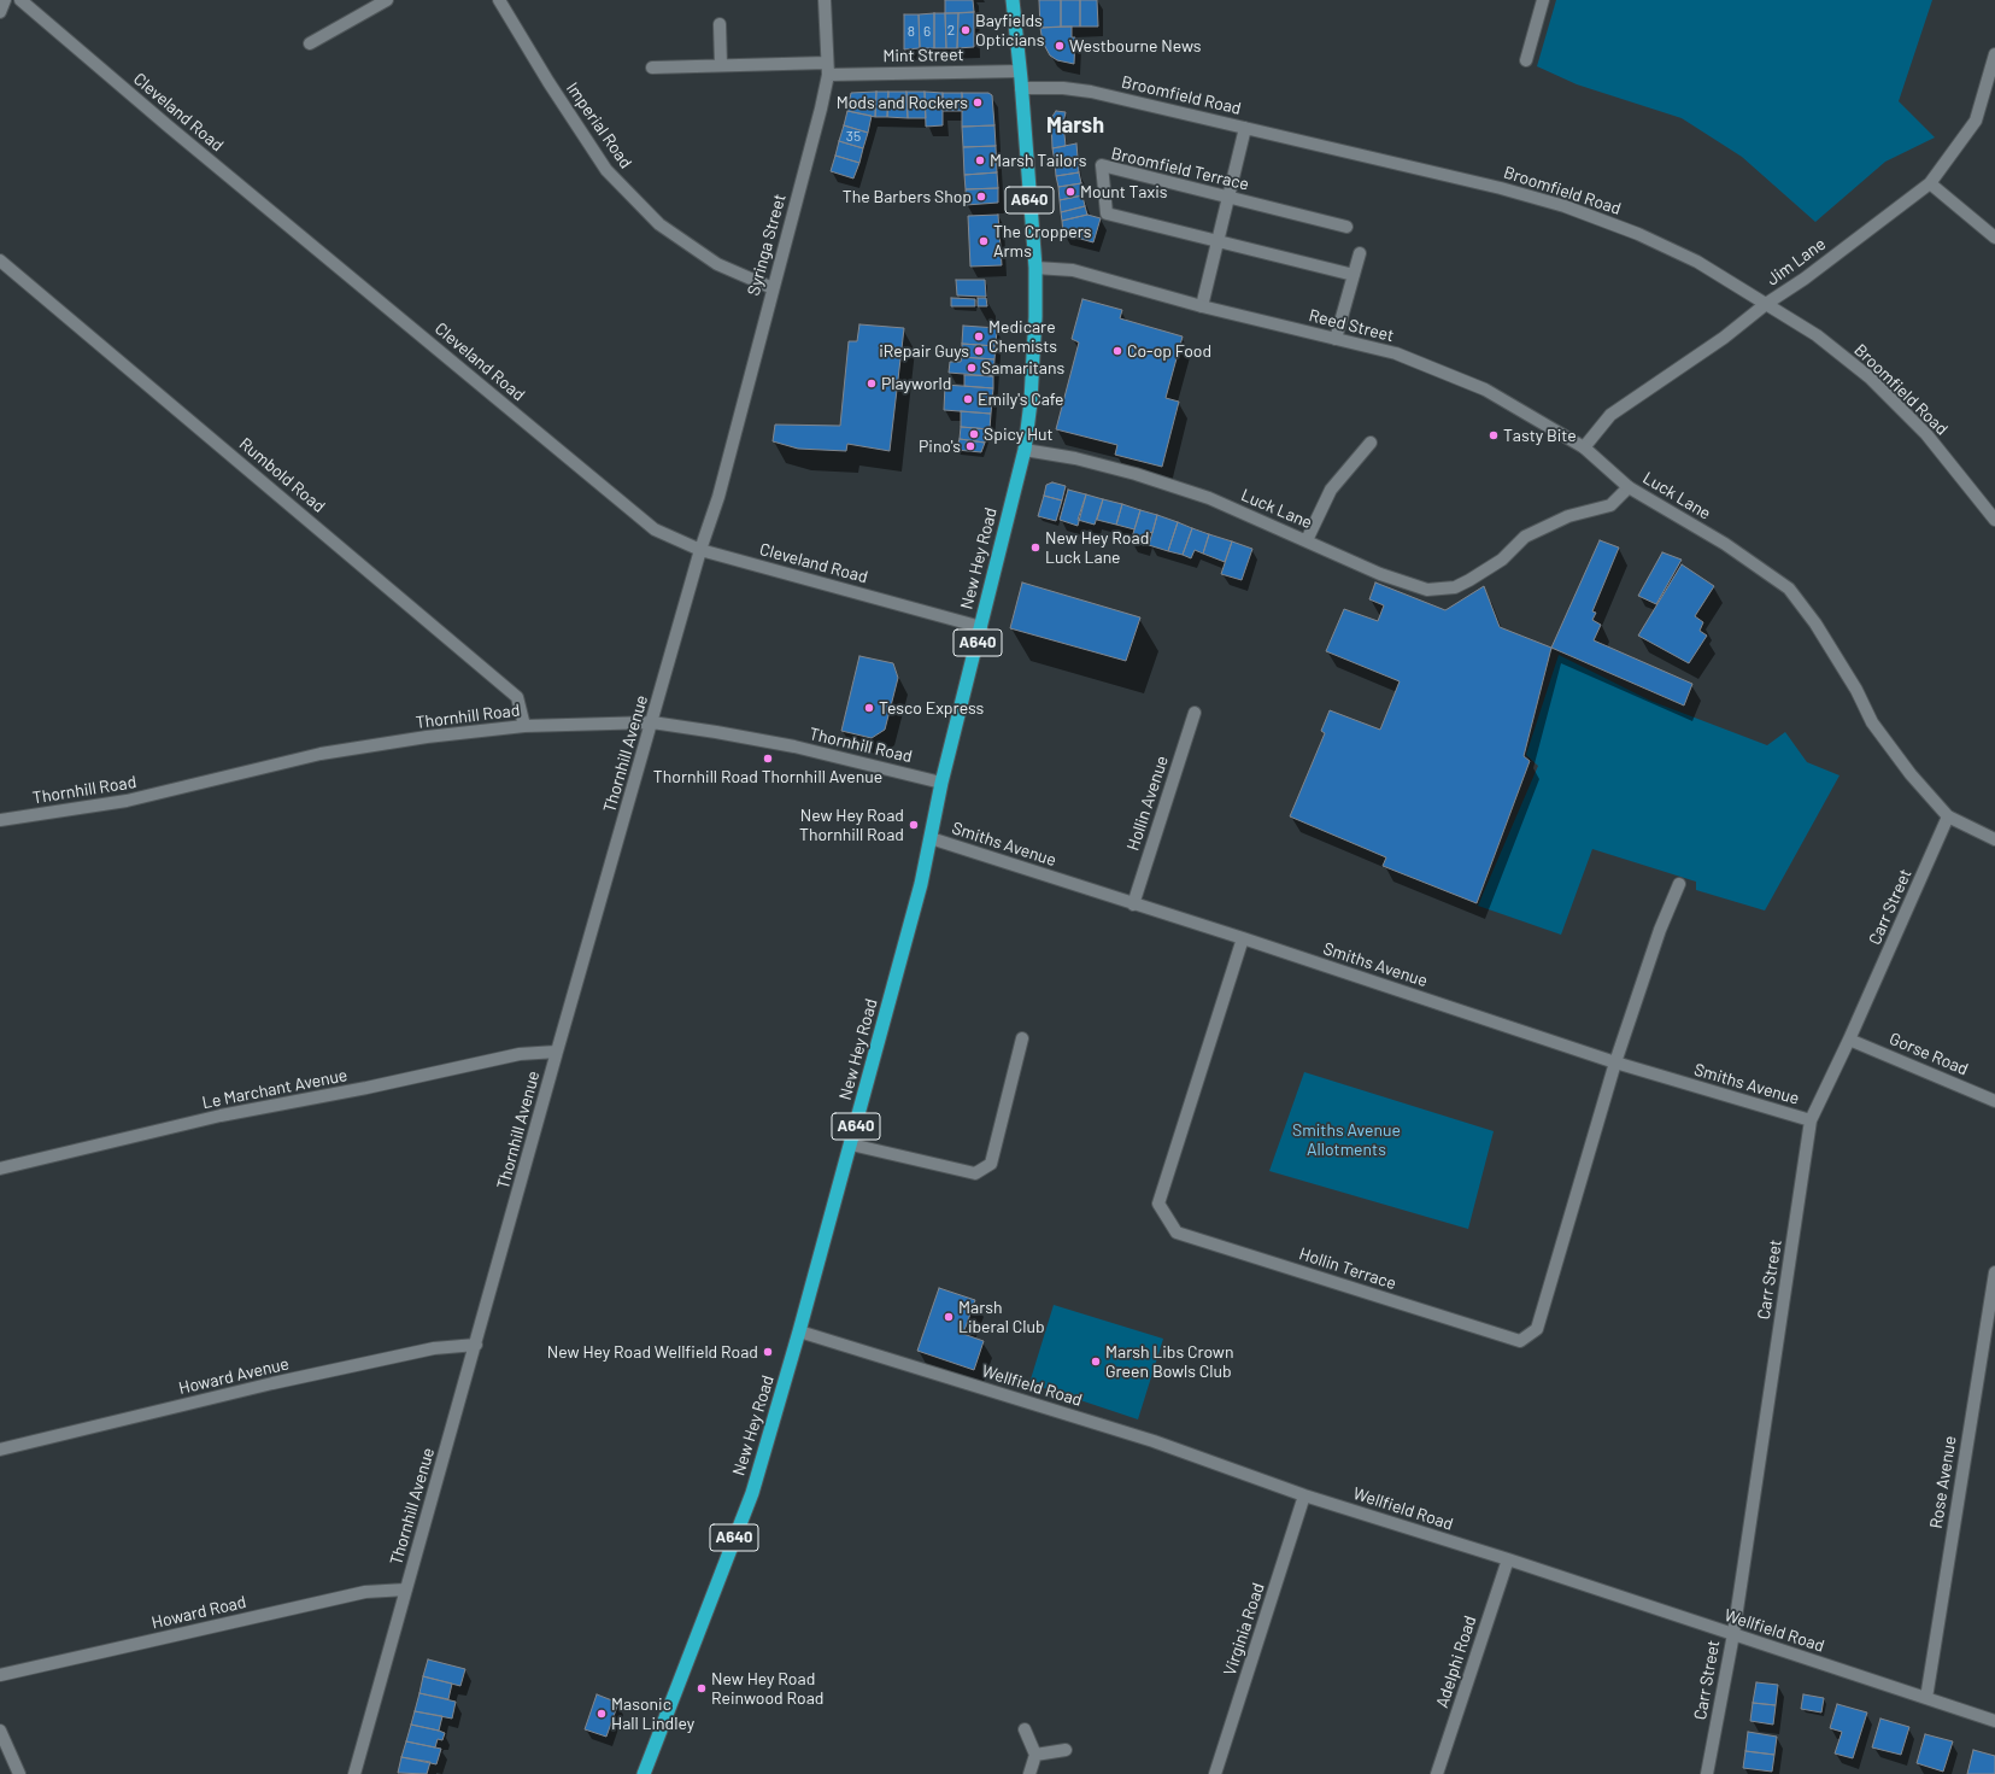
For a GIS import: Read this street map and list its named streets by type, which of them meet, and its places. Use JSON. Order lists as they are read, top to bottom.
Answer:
{
  "streets": {
    "highway": ["A640", "New Hey Road"],
    "street": [
      "Mint Street",
      "Broomfield Road",
      "Cleveland Road",
      "Imperial Road",
      "Broomfield Terrace",
      "Syringa Street",
      "Jim Lane",
      "Reed Street",
      "Rumbold Road",
      "Luck Lane",
      "Thornhill Road",
      "Thornhill Avenue",
      "Hollin Avenue",
      "Smiths Avenue",
      "Carr Street",
      "Gorse Road",
      "Le Marchant Avenue",
      "Hollin Terrace",
      "Howard Avenue",
      "Wellfield Road",
      "Rose Avenue",
      "Howard Road",
      "Virginia Road",
      "Adelphi Road"
    ]
  },
  "crossings": [
    ["Mint Street", "A640"],
    ["Mint Street", "Syringa Street"],
    ["Broomfield Road", "A640"],
    ["Broomfield Road", "Jim Lane"],
    ["Cleveland Road", "New Hey Road"],
    ["Cleveland Road", "Thornhill Avenue"],
    ["Imperial Road", "Syringa Street"],
    ["A640", "Reed Street"],
    ["A640", "New Hey Road"],
    ["Syringa Street", "Thornhill Avenue"],
    ["Jim Lane", "Reed Street"],
    ["Reed Street", "Luck Lane"],
    ["Reed Street", "New Hey Road"],
    ["Rumbold Road", "Thornhill Road"],
    ["Luck Lane", "New Hey Road"],
    ["Luck Lane", "Carr Street"],
    ["New Hey Road", "Thornhill Road"],
    ["New Hey Road", "Smiths Avenue"],
    ["New Hey Road", "Wellfield Road"],
    ["Thornhill Road", "Thornhill Avenue"],
    ["Thornhill Avenue", "Le Marchant Avenue"],
    ["Thornhill Avenue", "Howard Avenue"],
    ["Thornhill Avenue", "Howard Road"],
    ["Hollin Avenue", "Smiths Avenue"],
    ["Smiths Avenue", "Carr Street"],
    ["Smiths Avenue", "Hollin Terrace"],
    ["Carr Street", "Gorse Road"],
    ["Carr Street", "Wellfield Road"],
    ["Wellfield Road", "Rose Avenue"],
    ["Wellfield Road", "Virginia Road"],
    ["Wellfield Road", "Adelphi Road"]
  ],
  "districts": ["Marsh"],
  "parks": ["Smiths Avenue Allotments"],
  "places": [
    "Bayfields Opticians",
    "Westbourne News",
    "Mods and Rockers",
    "Marsh Tailors",
    "Mount Taxis",
    "The Barbers Shop",
    "The Croppers Arms",
    "Medicare Chemists",
    "iRepair Guys",
    "Co-op Food",
    "Samaritans",
    "Playworld",
    "Emily's Cafe",
    "Spicy Hut",
    "Tasty Bite",
    "Pino's",
    "New Hey Road Luck Lane",
    "Tesco Express",
    "Thornhill Road Thornhill Avenue",
    "New Hey Road Thornhill Road",
    "Marsh Liberal Club",
    "New Hey Road Wellfield Road",
    "Marsh Libs Crown Green Bowls Club",
    "New Hey Road Reinwood Road",
    "Masonic Hall Lindley"
  ],
  "house_numbers": [
    "2",
    "8",
    "6",
    "35"
  ]
}
